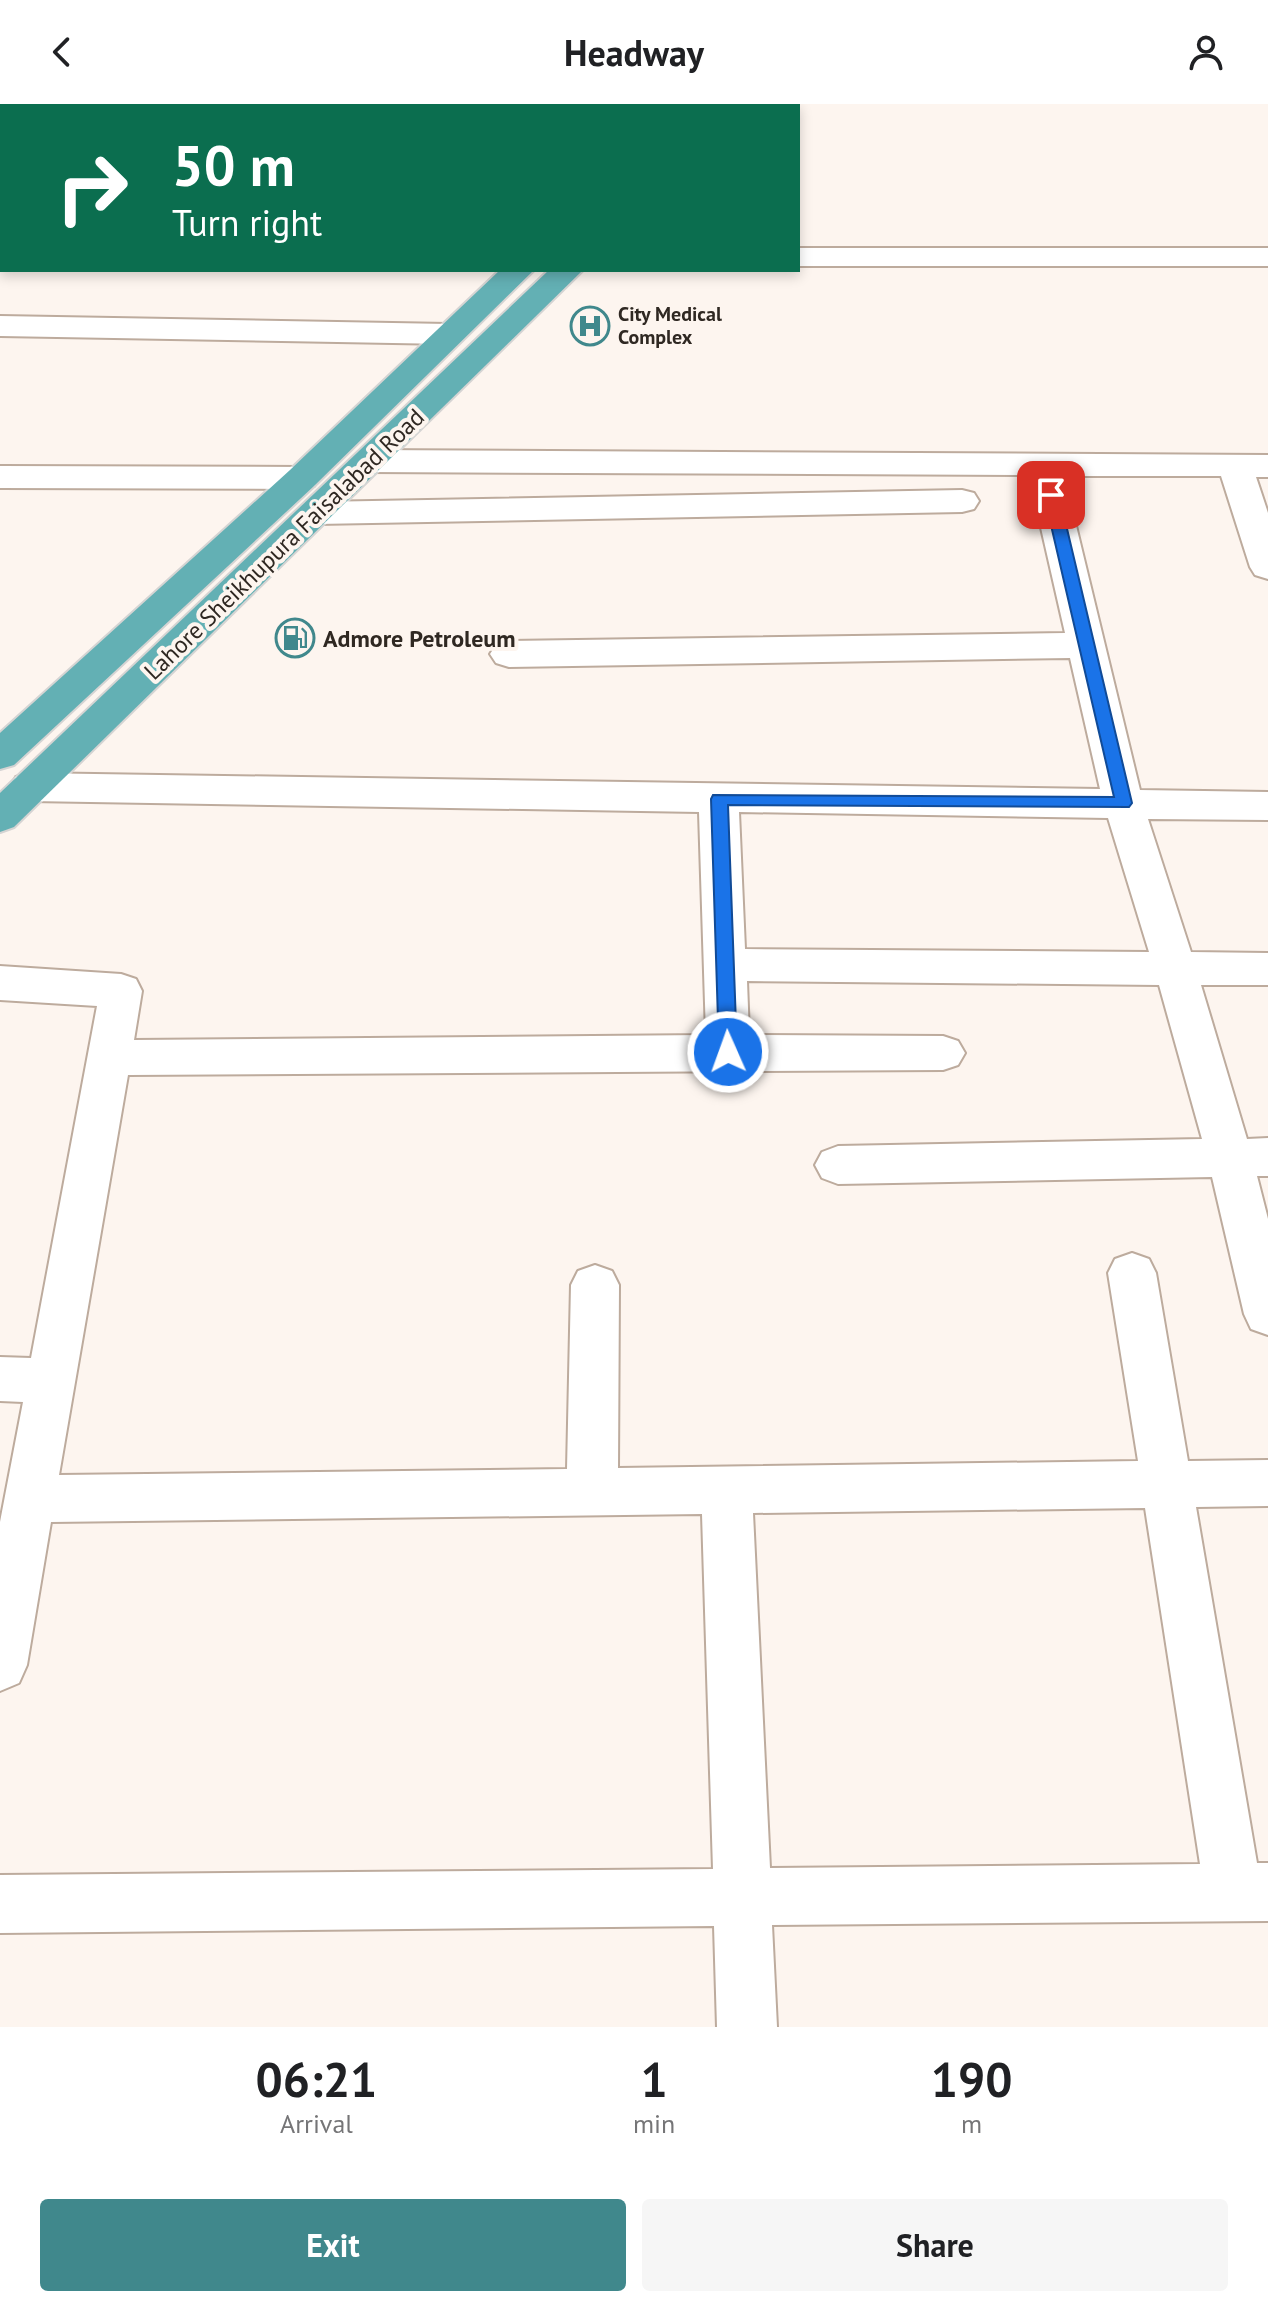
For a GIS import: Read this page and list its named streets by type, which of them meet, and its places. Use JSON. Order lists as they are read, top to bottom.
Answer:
{
  "streets": {
    "highway": ["Lahore Sheikhupura Faisalabad Road"]
  },
  "places": {
    "hospital": ["City Medical Complex"],
    "fuel station": ["Admore Petroleum"]
  },
  "page": {
    "header": "Headway",
    "turn": ["50 m", "Turn right"],
    "eta": [
      "06:21",
      "Arrival",
      "1",
      "min",
      "190",
      "m"
    ],
    "buttons": ["Exit", "Share"]
  }
}
